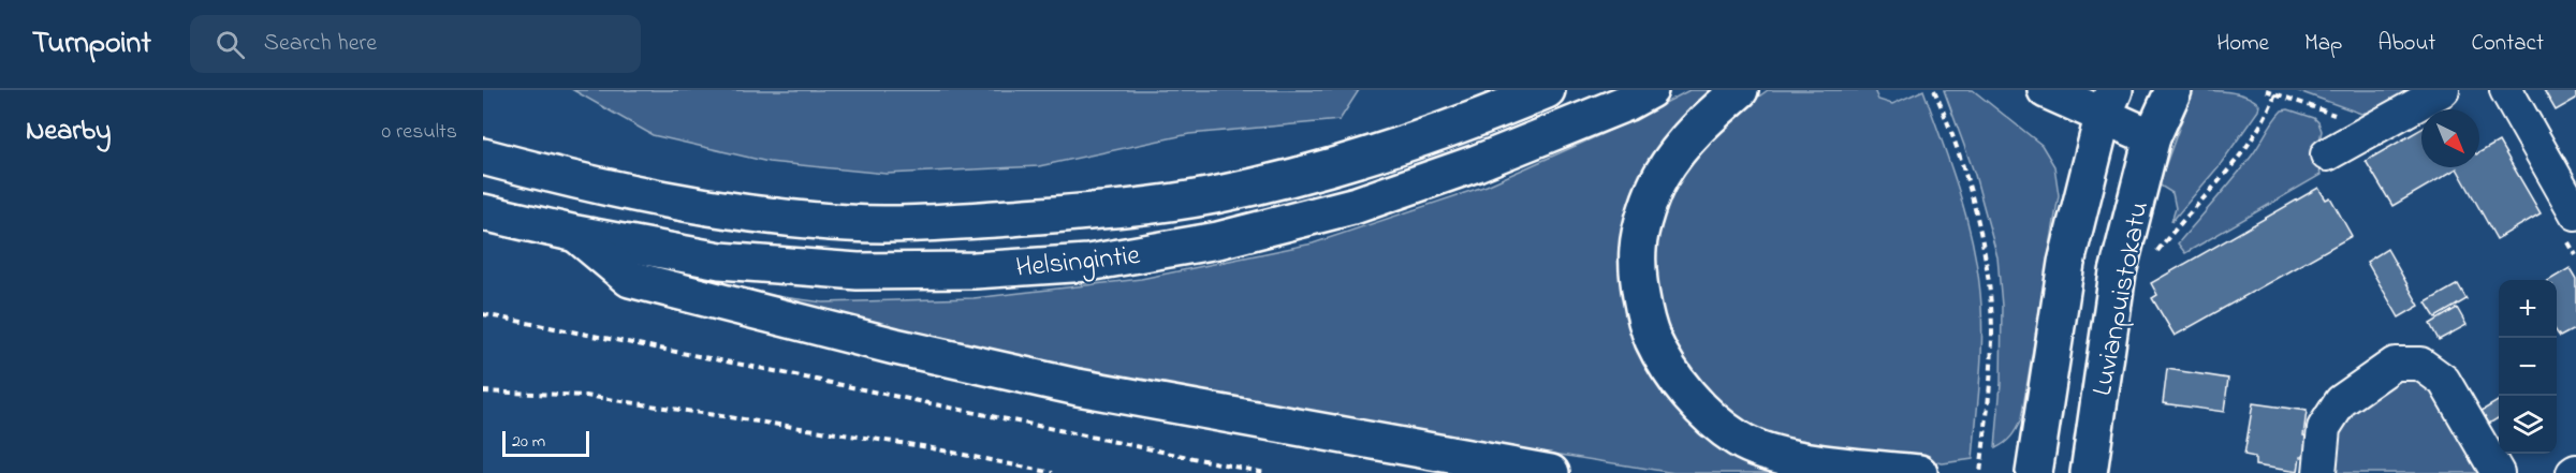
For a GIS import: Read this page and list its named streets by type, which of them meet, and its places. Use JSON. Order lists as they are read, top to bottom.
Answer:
{
  "streets": {
    "main road": ["Helsingintie", "Luvianpuistokatu"]
  },
  "scale_bar": "20 m",
  "north": "bottom right",
  "page": {
    "header": "Turnpoint",
    "search": "Search here",
    "nav": [
      "Home",
      "Map",
      "About",
      "Contact"
    ],
    "heading": ["Nearby", "0 results"],
    "map_buttons": ["+", "−"],
    "scale": "20 m"
  }
}
